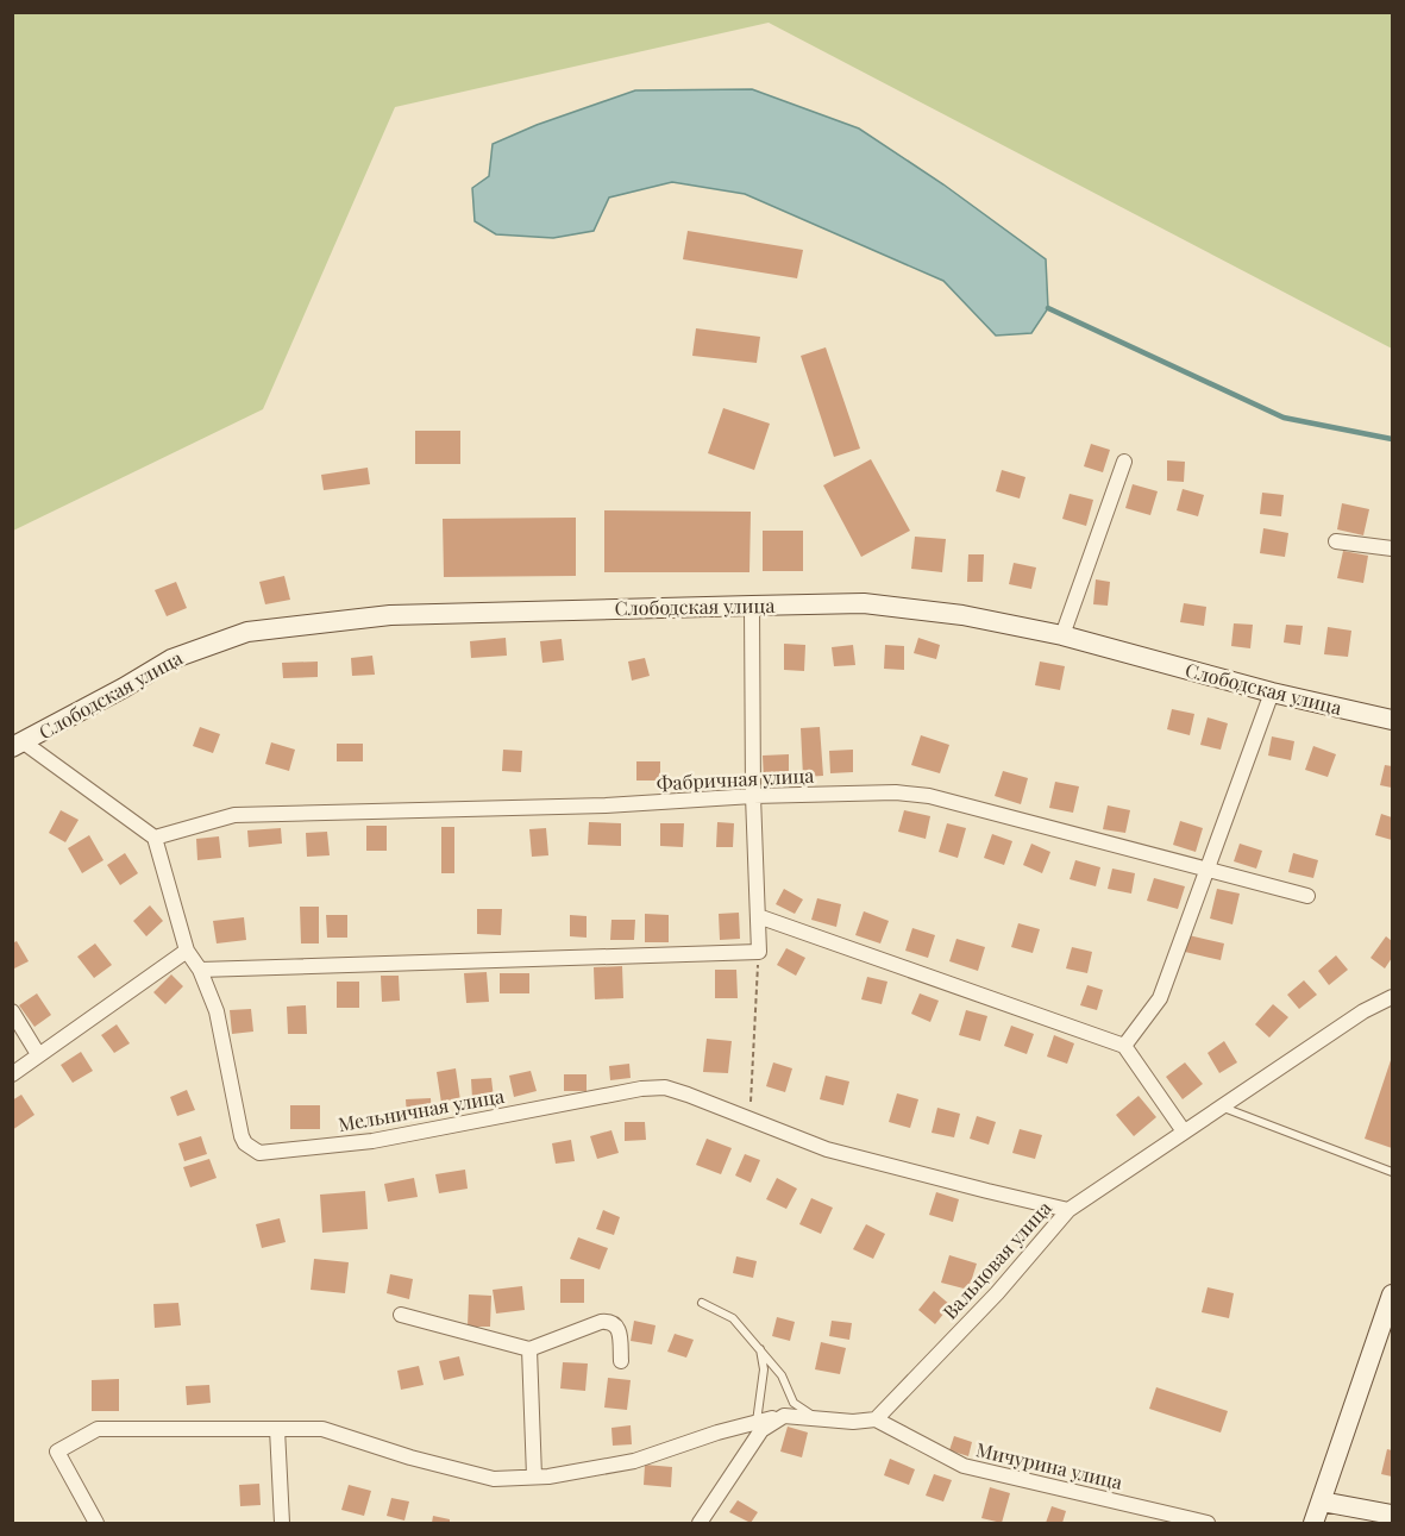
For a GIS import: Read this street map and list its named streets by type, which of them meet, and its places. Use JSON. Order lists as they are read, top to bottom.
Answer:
{
  "streets": {
    "street": [
      "Слободская улица",
      "Фабричная улица",
      "Мельничная улица",
      "Вальцовая улица",
      "Мичурина улица"
    ]
  },
  "crossings": [
    ["Фабричная улица", "Мельничная улица"],
    ["Мельничная улица", "Вальцовая улица"],
    ["Вальцовая улица", "Мичурина улица"]
  ]
}
